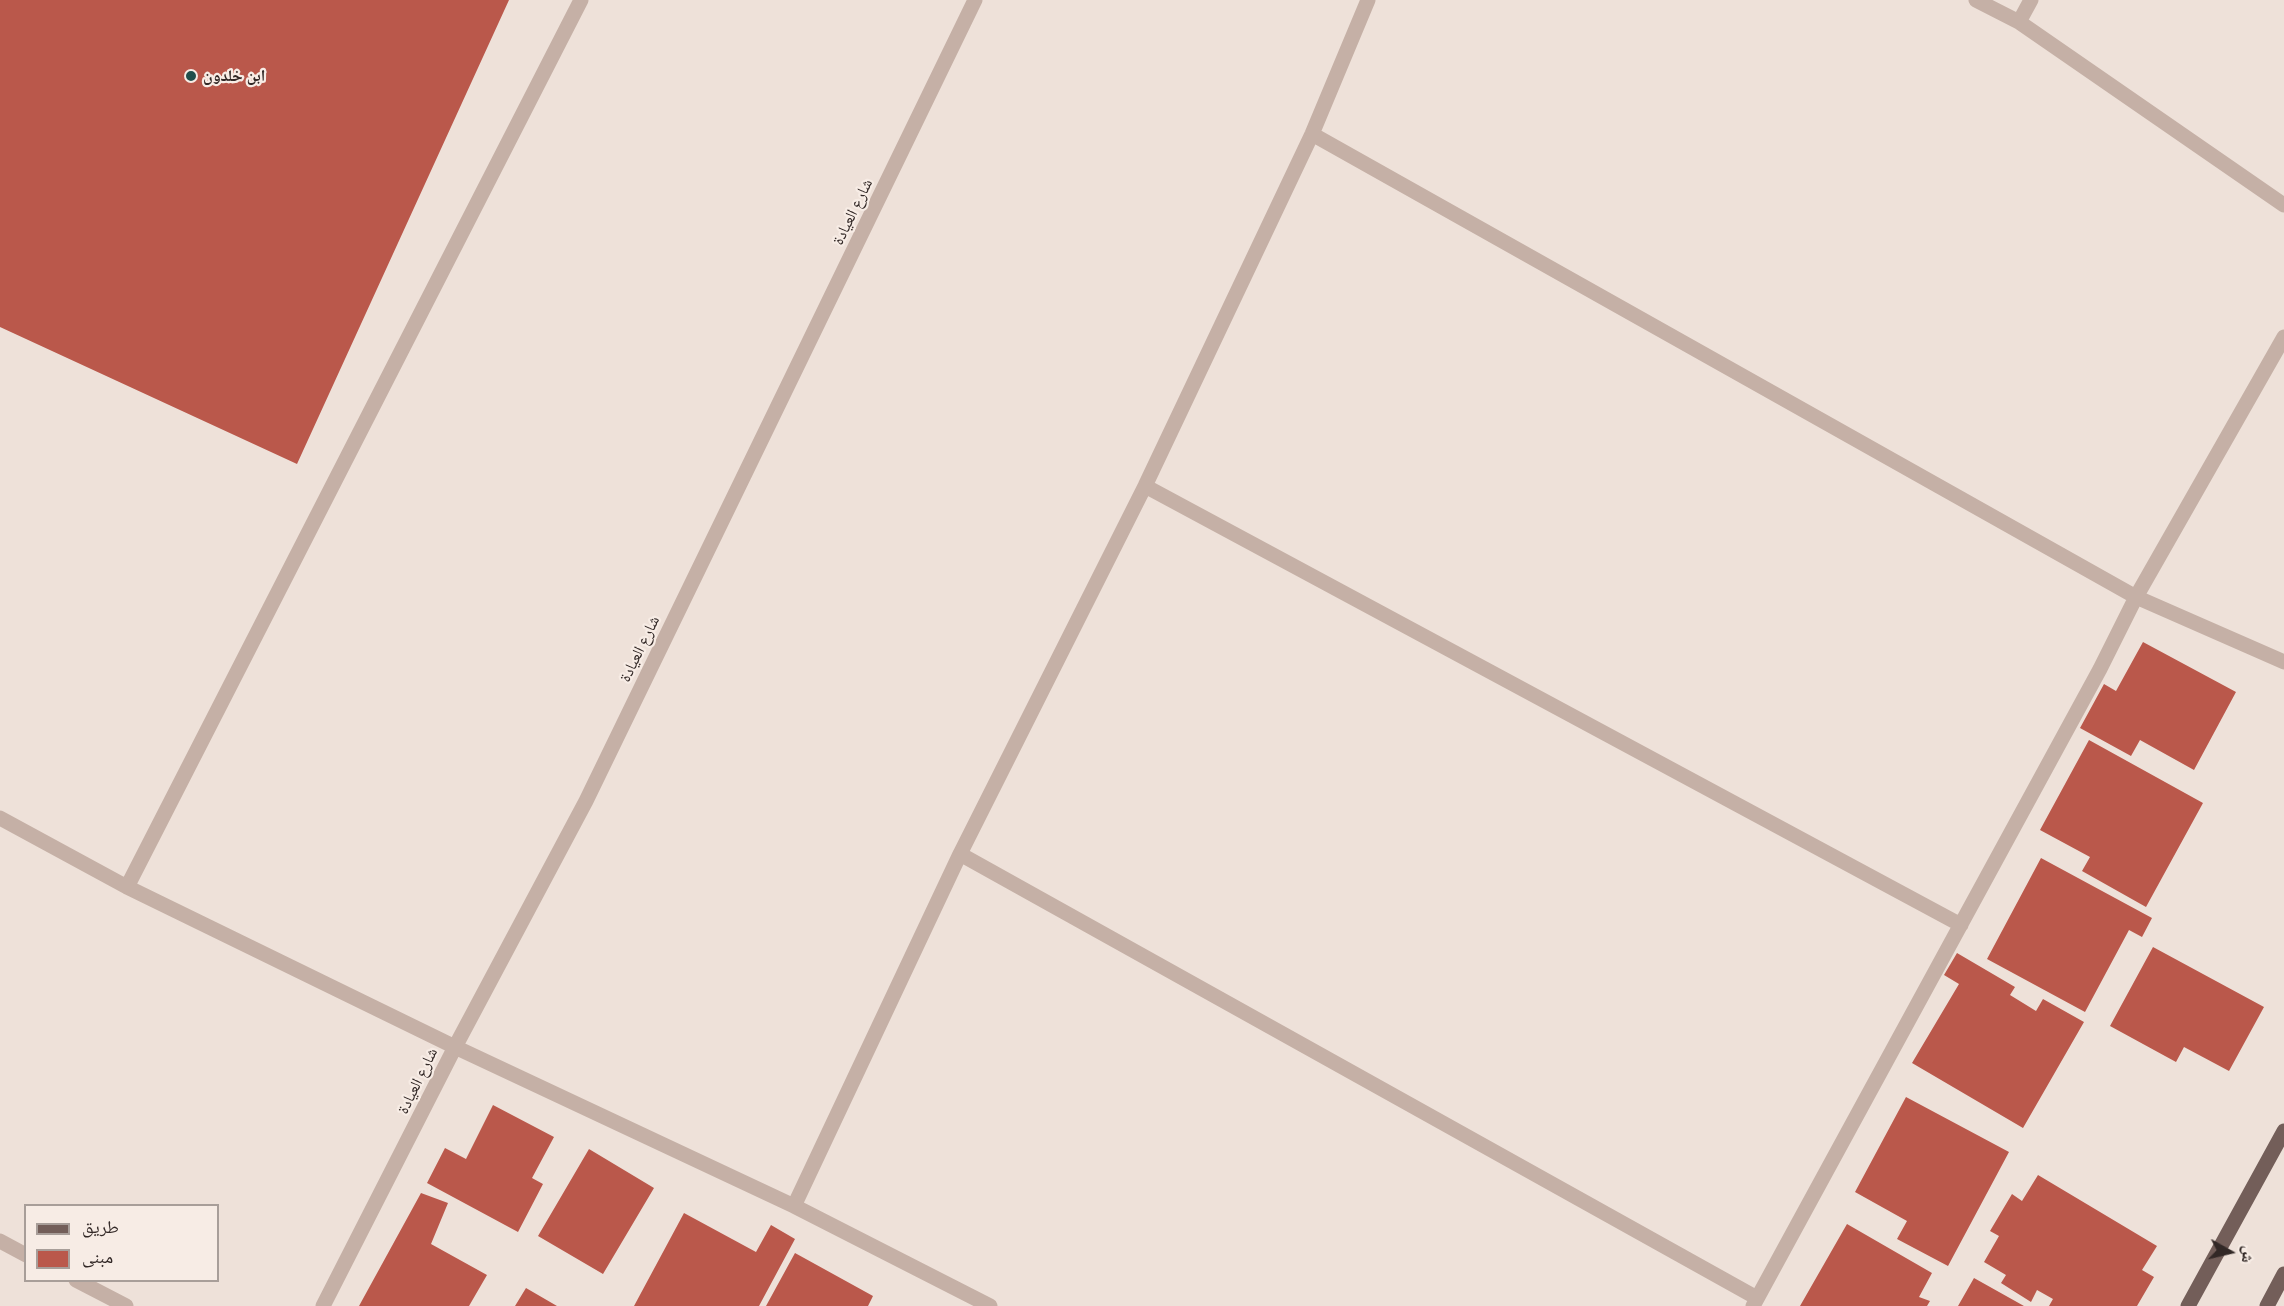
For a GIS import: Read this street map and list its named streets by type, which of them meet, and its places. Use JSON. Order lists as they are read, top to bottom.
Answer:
{
  "streets": {
    "street": ["شارع العيادة"]
  },
  "places": ["ابن خلدون"],
  "legend": ["طريق", "مبنى"],
  "north": "right"
}
